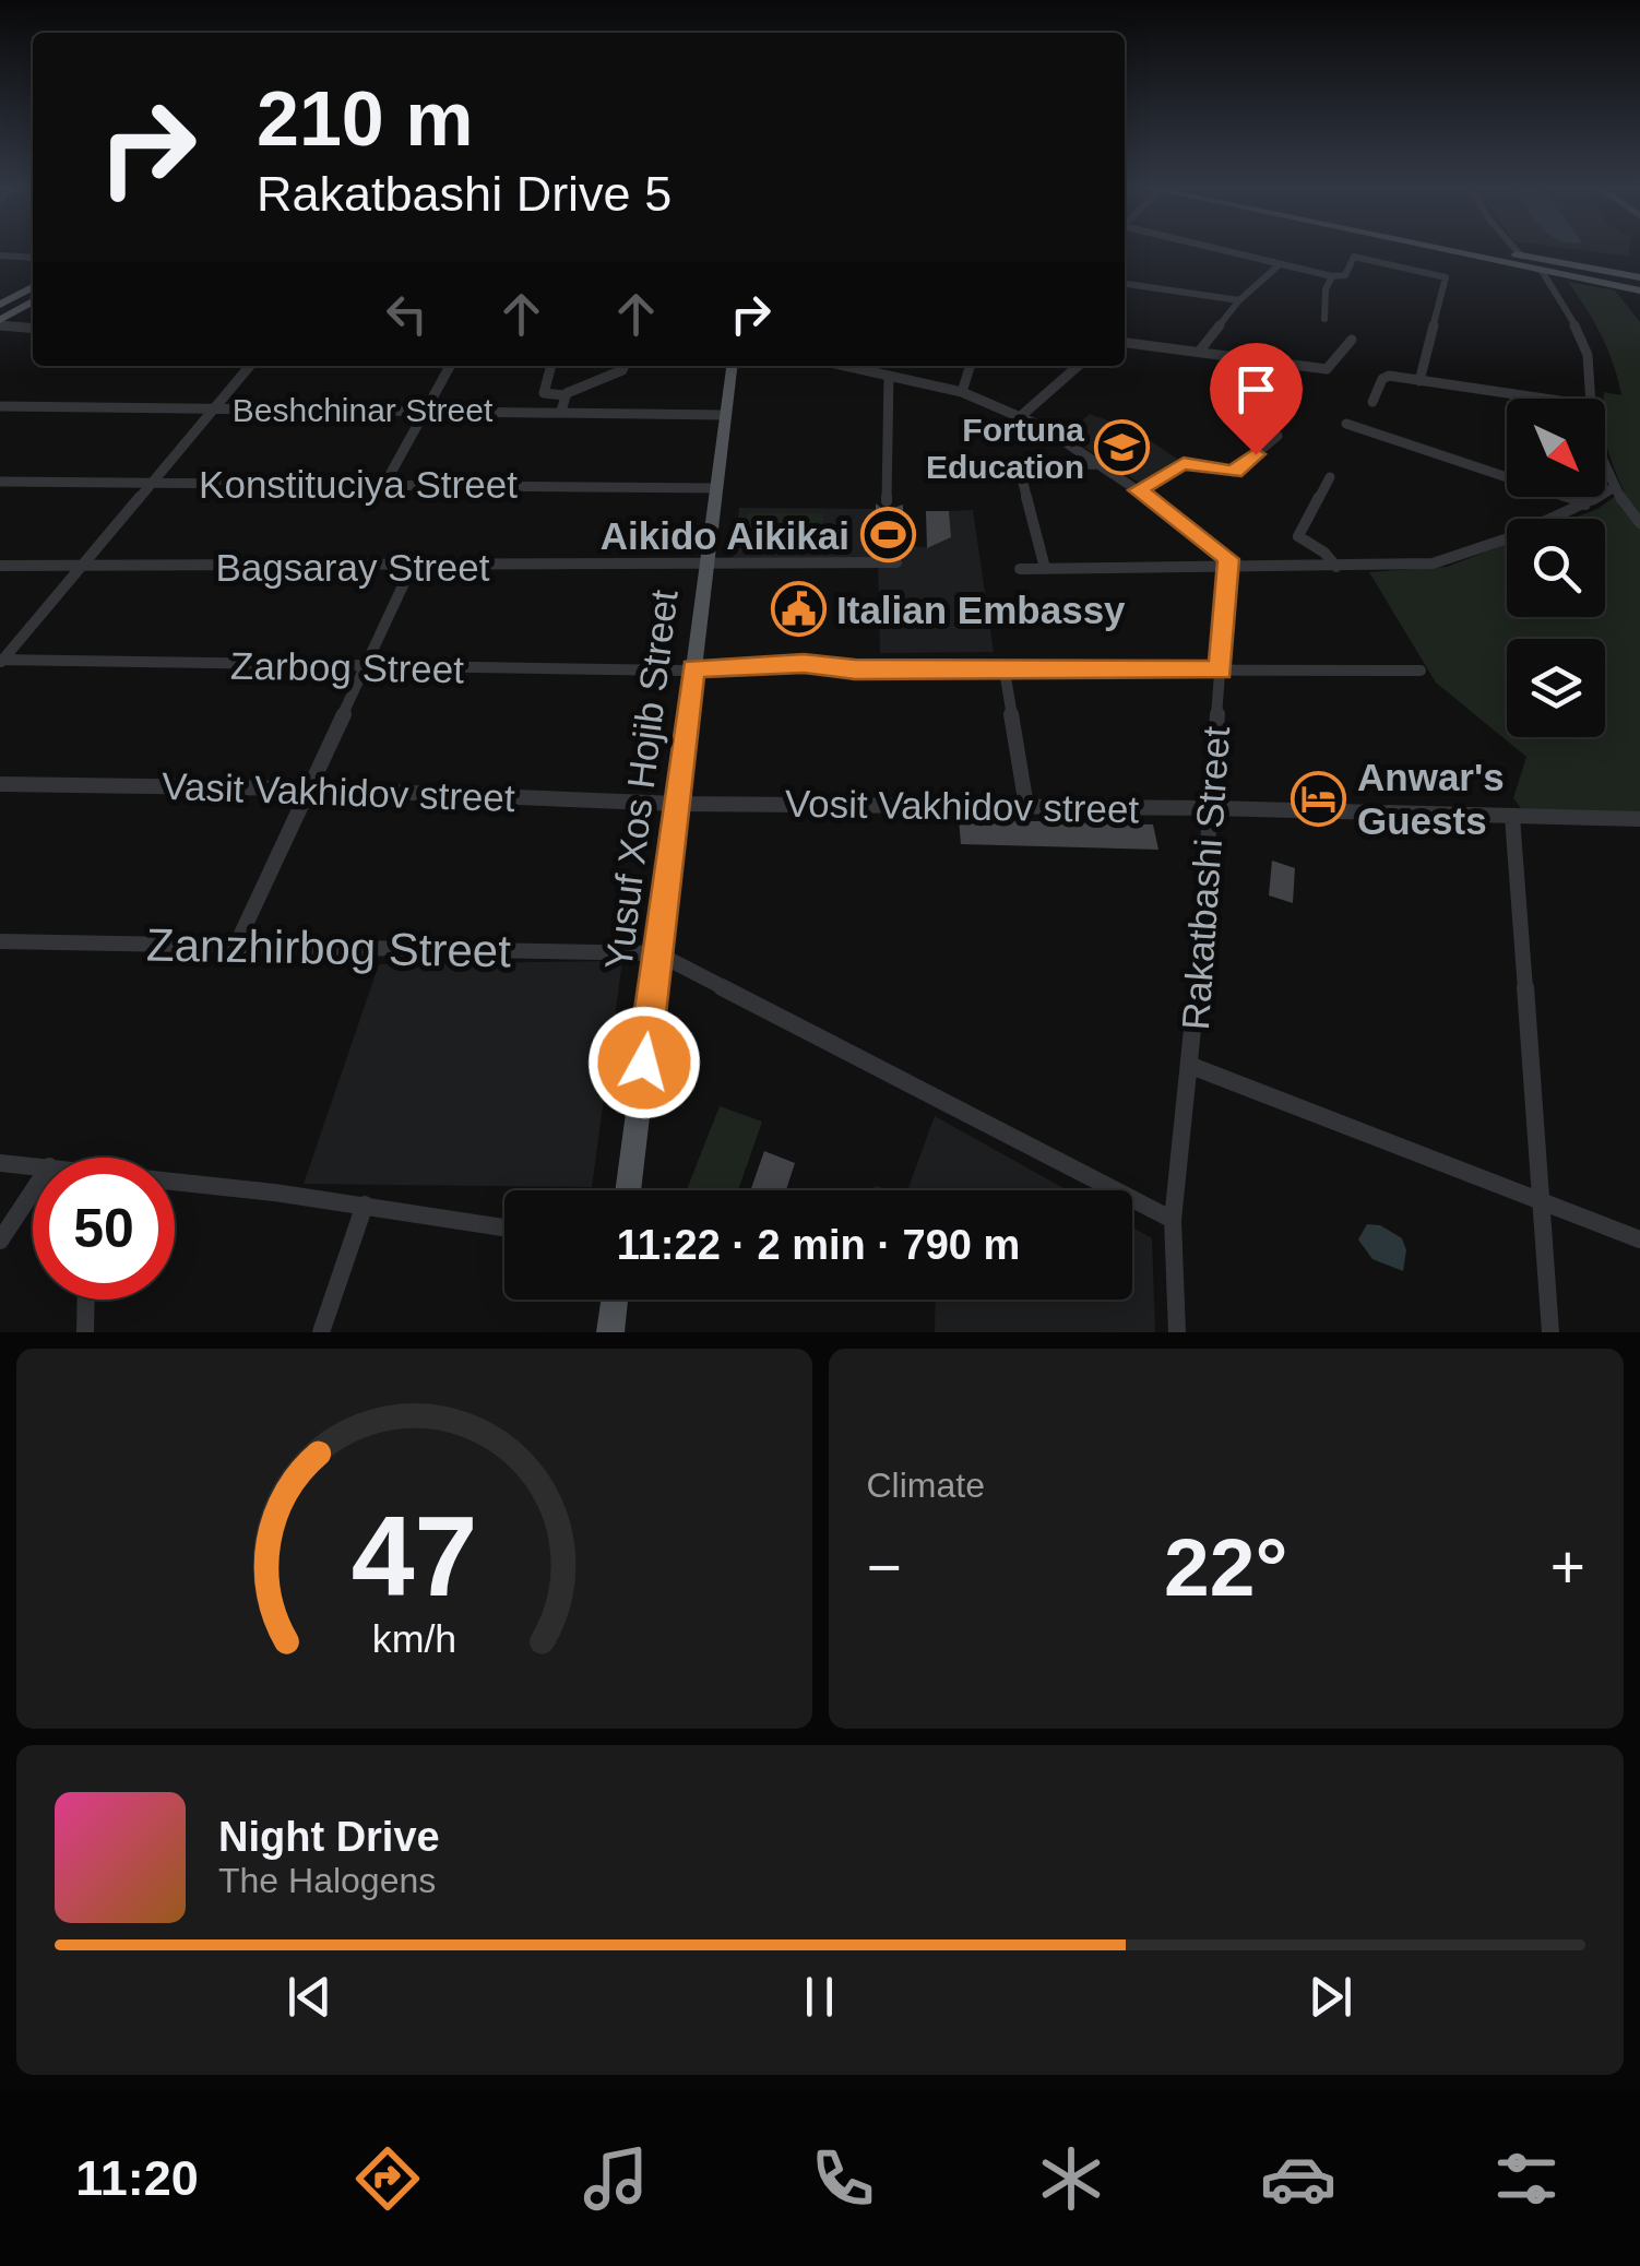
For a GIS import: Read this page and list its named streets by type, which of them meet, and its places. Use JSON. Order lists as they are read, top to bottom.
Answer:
{
  "streets": {
    "main road": ["Yusuf Xos Hojib Street"],
    "street": [
      "Beshchinar Street",
      "Konstituciya Street",
      "Bagsarаy Street",
      "Zarbog Street",
      "Vasit Vakhidov street",
      "Vosit Vakhidov street",
      "Rakatbashi Street",
      "Zanzhirbog Street"
    ]
  },
  "crossings": [
    ["Beshchinar Street", "Yusuf Xos Hojib Street"],
    ["Konstituciya Street", "Yusuf Xos Hojib Street"],
    ["Bagsarаy Street", "Yusuf Xos Hojib Street"],
    ["Zarbog Street", "Yusuf Xos Hojib Street"],
    ["Zarbog Street", "Rakatbashi Street"],
    ["Yusuf Xos Hojib Street", "Vasit Vakhidov street"],
    ["Yusuf Xos Hojib Street", "Vosit Vakhidov street"],
    ["Yusuf Xos Hojib Street", "Zanzhirbog Street"],
    ["Vasit Vakhidov street", "Vosit Vakhidov street"],
    ["Vosit Vakhidov street", "Rakatbashi Street"]
  ],
  "places": {
    "school or university": ["Fortuna Education"],
    "sports": ["Aikido Aikikai"],
    "public building": ["Italian Embassy"],
    "hotel": ["Anwar's Guests"]
  },
  "north": "bottom right",
  "page": {
    "turn": ["210 m", "Rakatbashi Drive 5"],
    "limit": "50",
    "trip": "11:22 · 2 min · 790 m",
    "tile": "Climate",
    "heat": ["−", "22°", "+"],
    "song": ["Night Drive", "The Halogens"],
    "tabs": "11:20",
    "gauge": ["47", "km/h"]
  }
}
